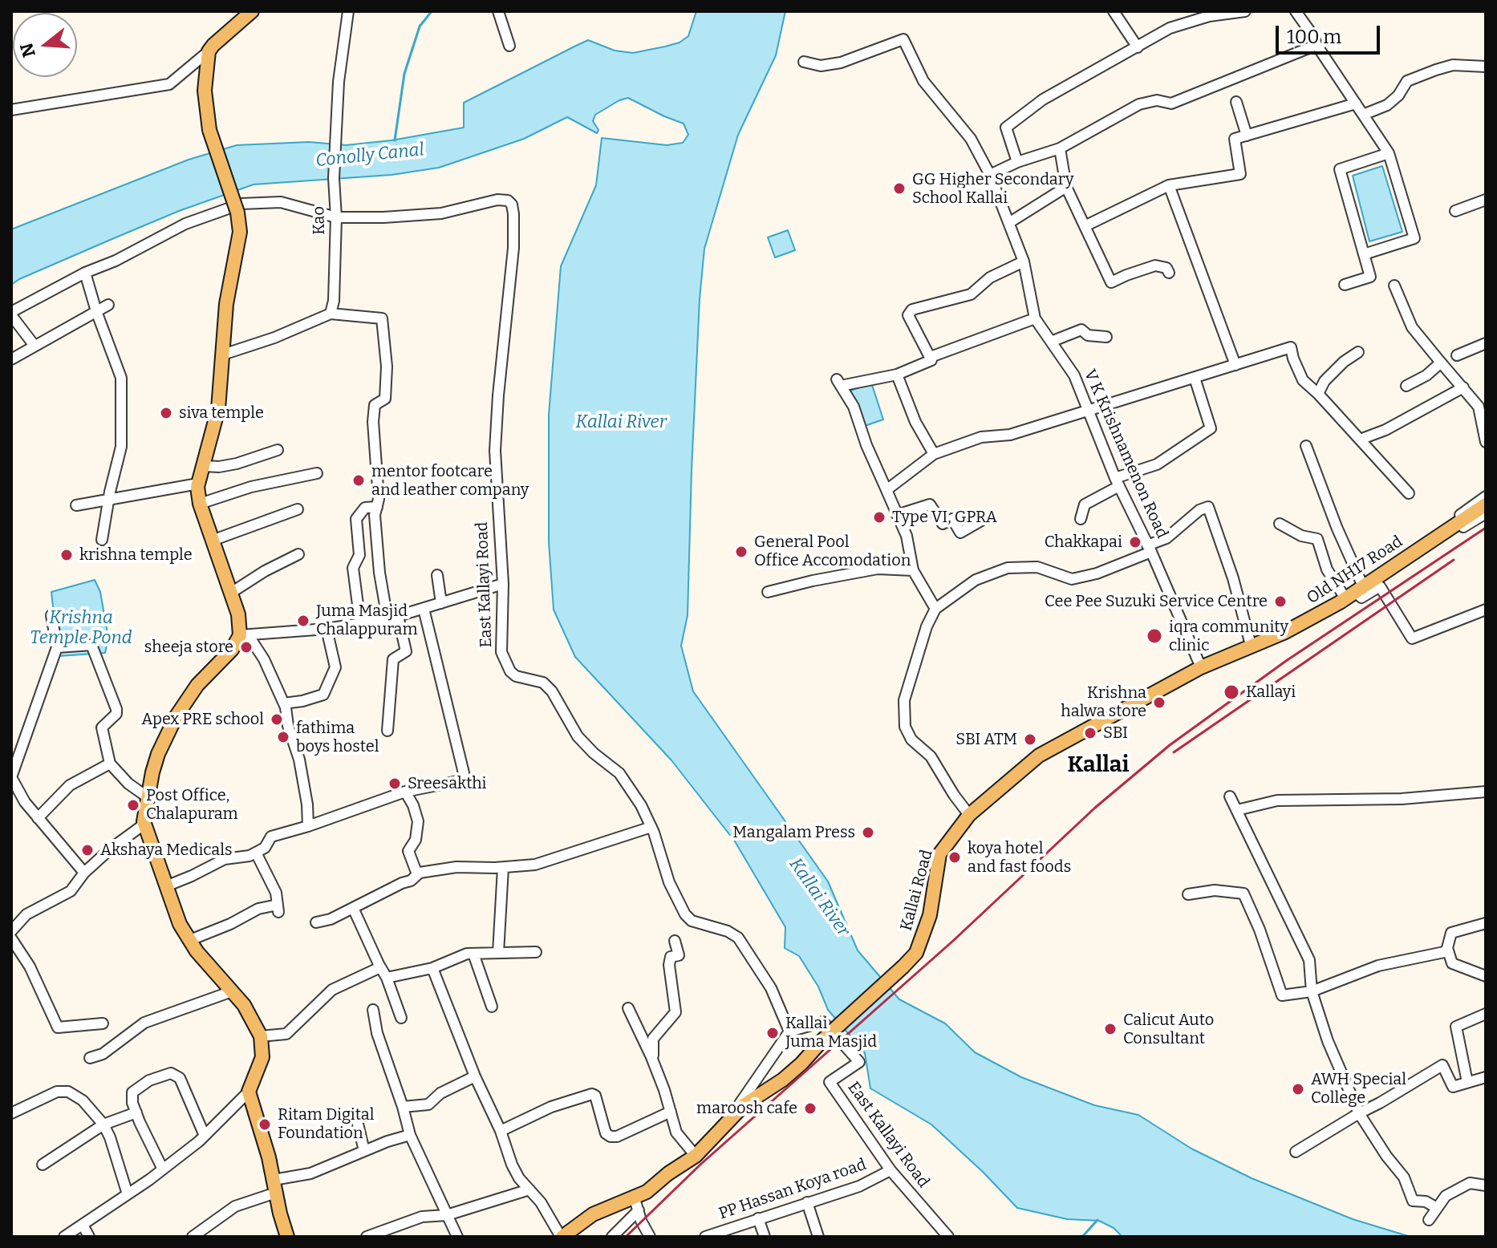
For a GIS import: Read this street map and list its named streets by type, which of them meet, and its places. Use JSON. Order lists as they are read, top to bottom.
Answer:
{
  "streets": {
    "main road": ["Old NH17 Road", "Kallai Road"],
    "street": [
      "Kao",
      "V K Krishnamenon Road",
      "East Kallayi Road",
      "PP Hassan Koya road"
    ]
  },
  "crossings": [
    ["Kao", "East Kallayi Road"],
    ["V K Krishnamenon Road", "Old NH17 Road"],
    ["V K Krishnamenon Road", "Kallai Road"],
    ["Old NH17 Road", "Kallai Road"],
    ["East Kallayi Road", "PP Hassan Koya road"]
  ],
  "districts": ["Kallai"],
  "water": ["Conolly Canal", "Kallai River", "Krishna Temple Pond"],
  "places": [
    "GG Higher Secondary School Kallai",
    "siva temple",
    "mentor footcare and leather company",
    "Type VI, GPRA",
    "Chakkapai",
    "General Pool Office Accomodation",
    "krishna temple",
    "Cee Pee Suzuki Service Centre",
    "Juma Masjid Chalappuram",
    "iqra community clinic",
    "sheeja store",
    "Kallayi",
    "Krishna halwa store",
    "Apex PRE school",
    "SBI",
    "fathima boys hostel",
    "SBI ATM",
    "Sreesakthi",
    "Post Office, Chalapuram",
    "Mangalam Press",
    "Akshaya Medicals",
    "koya hotel and fast foods",
    "Calicut Auto Consultant",
    "Kallai Juma Masjid",
    "AWH Special College",
    "maroosh cafe",
    "Ritam Digital Foundation"
  ],
  "scale_bar": "100 m",
  "north": "left"
}
